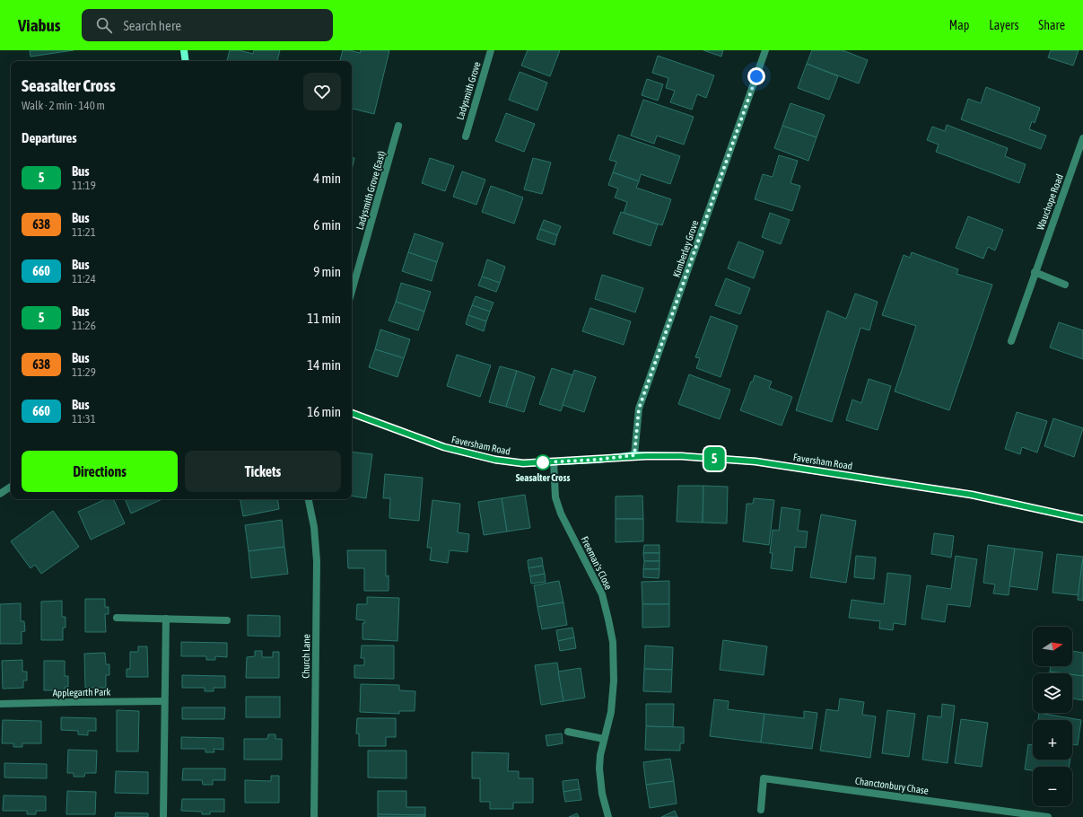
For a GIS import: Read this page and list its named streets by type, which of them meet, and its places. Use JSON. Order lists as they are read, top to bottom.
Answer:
{
  "streets": {
    "street": [
      "Ladysmith Grove",
      "Ladysmith Grove (East)",
      "Wauchope Road",
      "Kimberley Grove",
      "Faversham Road",
      "Freeman's Close",
      "Church Lane",
      "Applegarth Park",
      "Chanctonbury Chase"
    ]
  },
  "crossings": [
    ["Kimberley Grove", "Faversham Road"],
    ["Faversham Road", "Freeman's Close"]
  ],
  "places": ["Seasalter Cross"],
  "lines": ["bus line 5"],
  "north": "right",
  "page": {
    "header": "Viabus",
    "search": "Search here",
    "nav": ["Map", "Layers", "Share"],
    "on_map": "5",
    "heading": [
      ["Seasalter Cross", "Walk · 2 min · 140 m"],
      "Departures"
    ],
    "list": [
      {
        "mark": "5",
        "name": "Bus",
        "note": "11:19",
        "value": "4 min"
      },
      {
        "mark": "638",
        "name": "Bus",
        "note": "11:21",
        "value": "6 min"
      },
      {
        "mark": "660",
        "name": "Bus",
        "note": "11:24",
        "value": "9 min"
      },
      {
        "mark": "5",
        "name": "Bus",
        "note": "11:26",
        "value": "11 min"
      },
      {
        "mark": "638",
        "name": "Bus",
        "note": "11:29",
        "value": "14 min"
      },
      {
        "mark": "660",
        "name": "Bus",
        "note": "11:31",
        "value": "16 min"
      }
    ],
    "buttons": ["Directions", "Tickets"],
    "map_buttons": ["+", "−"]
  }
}
